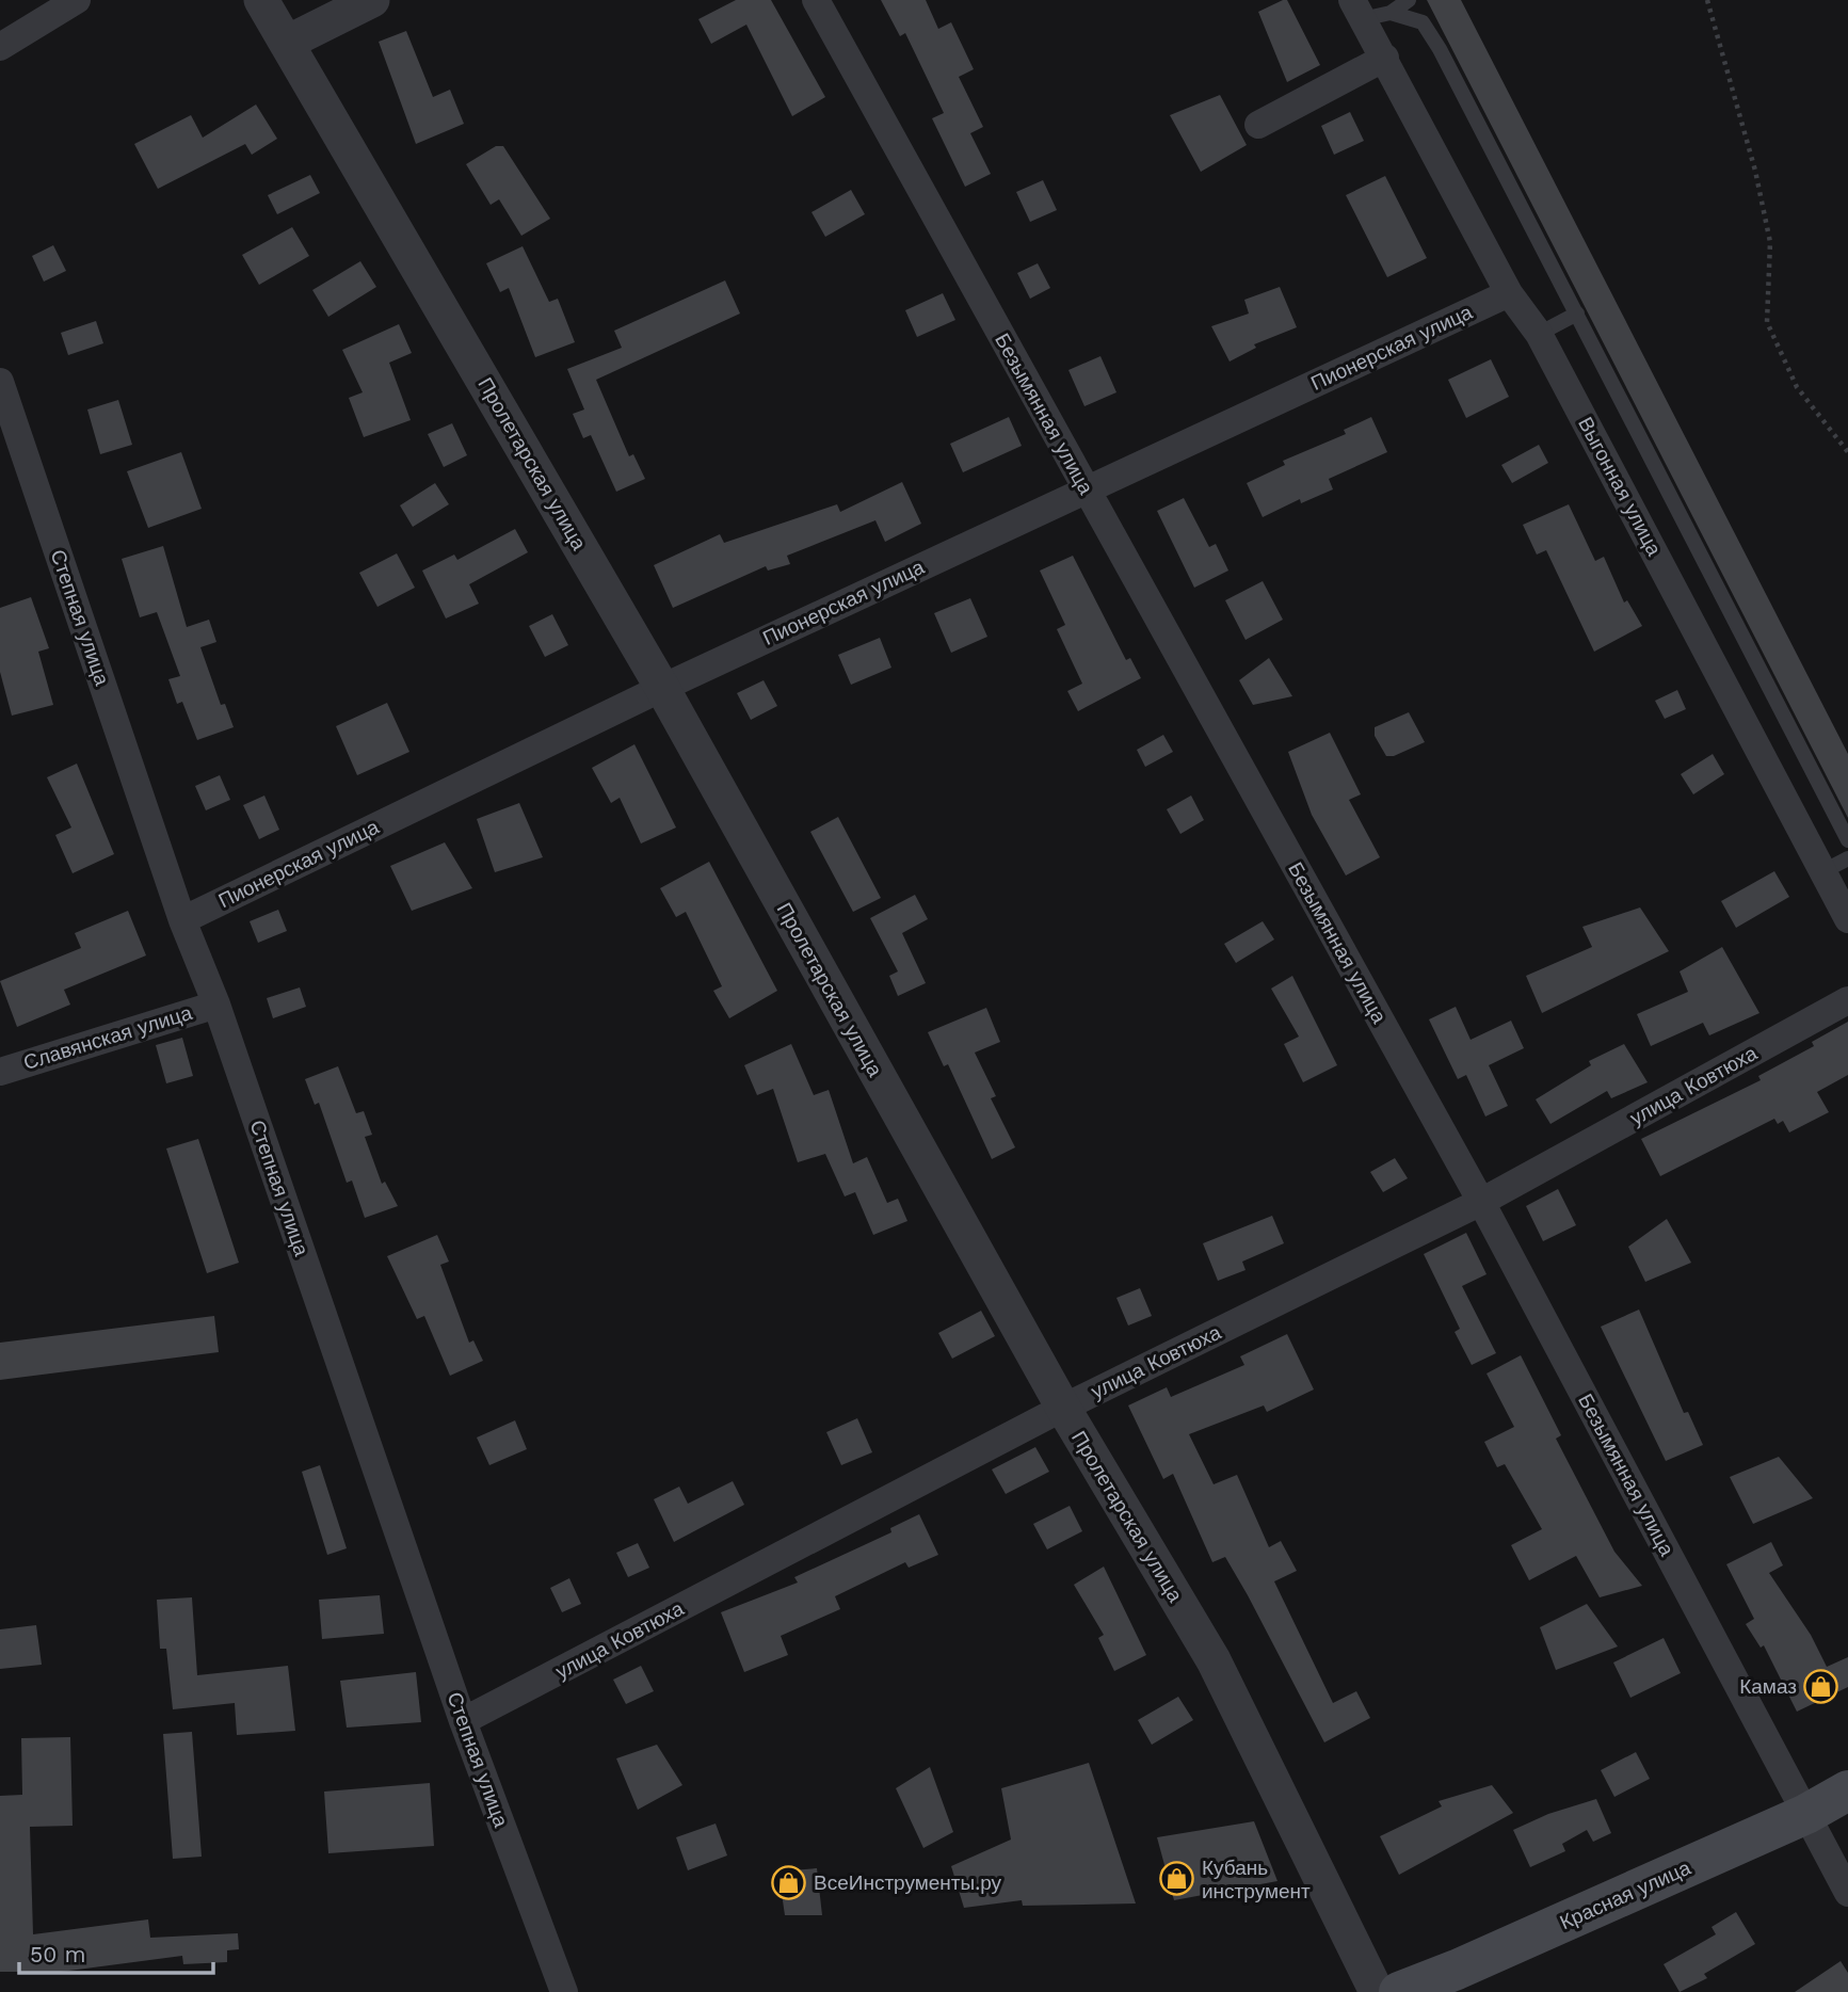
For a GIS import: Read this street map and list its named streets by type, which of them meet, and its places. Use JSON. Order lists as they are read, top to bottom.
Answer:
{
  "streets": {
    "main road": ["Красная улица"],
    "street": [
      "Пионерская улица",
      "Безымянная улица",
      "Пролетарская улица",
      "Выгонная улица",
      "Степная улица",
      "Славянская улица",
      "улица Ковтюха"
    ]
  },
  "crossings": [
    ["Пионерская улица", "Безымянная улица"],
    ["Пионерская улица", "Пролетарская улица"],
    ["Пионерская улица", "Выгонная улица"],
    ["Пионерская улица", "Степная улица"],
    ["Безымянная улица", "улица Ковтюха"],
    ["Безымянная улица", "Красная улица"],
    ["Пролетарская улица", "улица Ковтюха"],
    ["Степная улица", "Славянская улица"],
    ["Степная улица", "улица Ковтюха"]
  ],
  "places": {
    "shop": ["Камаз", "Кубань инструмент", "ВсеИнструменты.ру"]
  },
  "scale_bar": "50 m"
}
